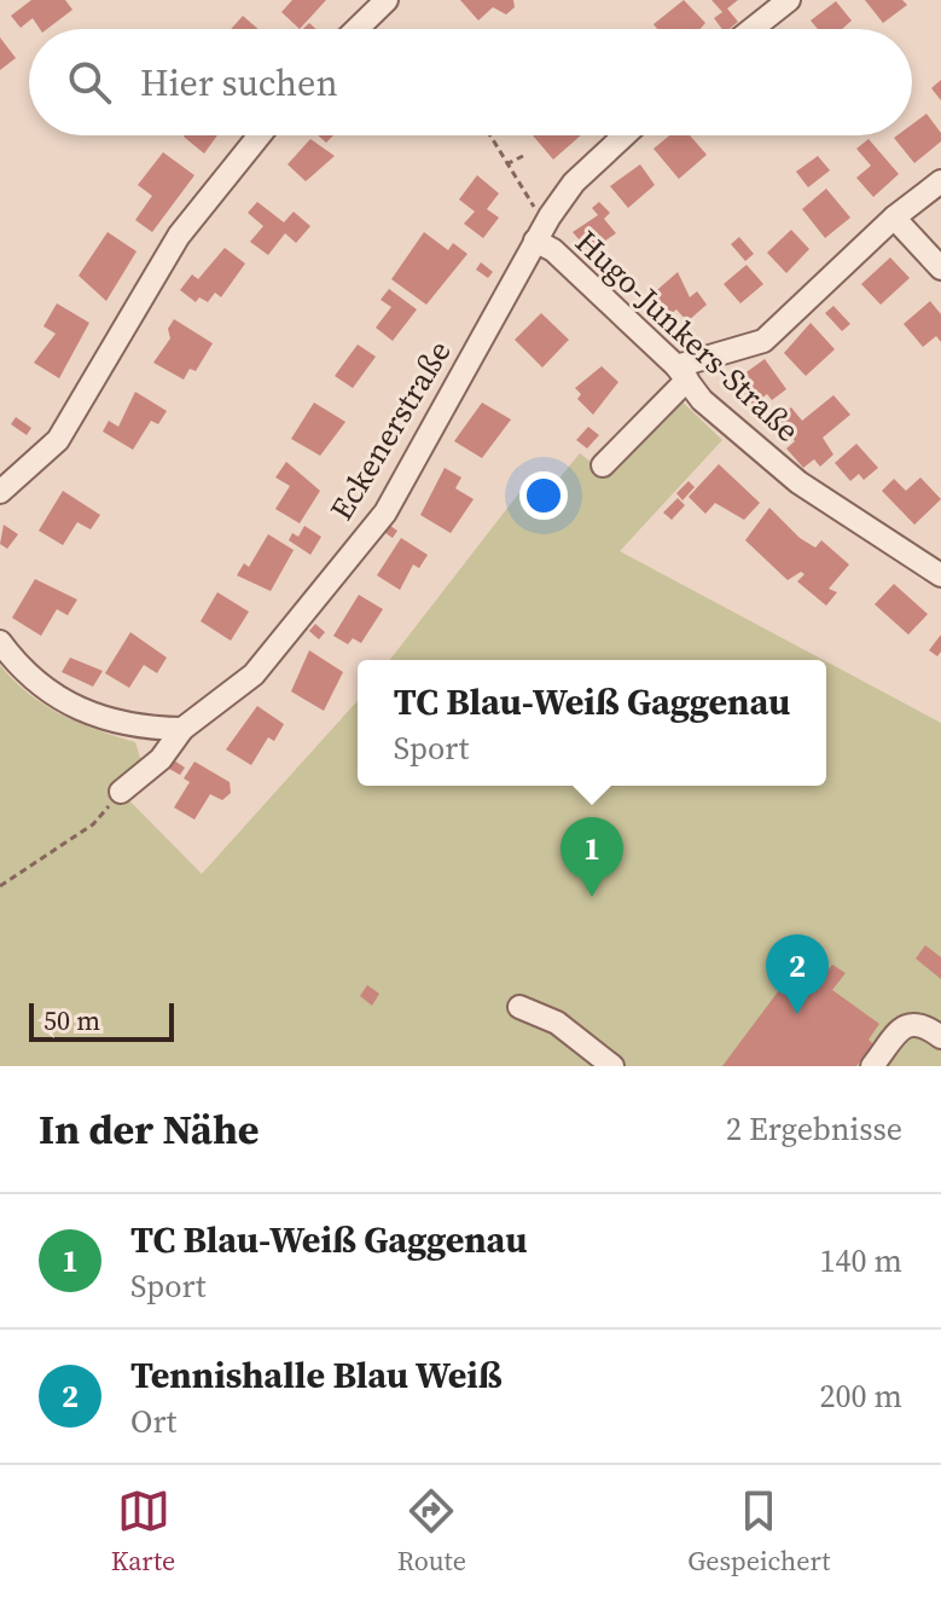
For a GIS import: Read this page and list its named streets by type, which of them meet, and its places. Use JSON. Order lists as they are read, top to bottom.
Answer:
{
  "streets": {
    "street": ["Hugo-Junkers-Straße", "Eckenerstraße"]
  },
  "crossings": [
    ["Hugo-Junkers-Straße", "Eckenerstraße"]
  ],
  "scale_bar": "50 m",
  "page": {
    "search": "Hier suchen",
    "popup": ["TC Blau-Weiß Gaggenau", "Sport"],
    "pins": ["1", "2"],
    "scale": "50 m",
    "heading": ["In der Nähe", "2 Ergebnisse"],
    "list": [
      {
        "mark": "1",
        "name": "TC Blau-Weiß Gaggenau",
        "note": "Sport",
        "value": "140 m"
      },
      {
        "mark": "2",
        "name": "Tennishalle Blau Weiß",
        "note": "Ort",
        "value": "200 m"
      }
    ],
    "nav": ["Karte", "Route", "Gespeichert"]
  }
}
